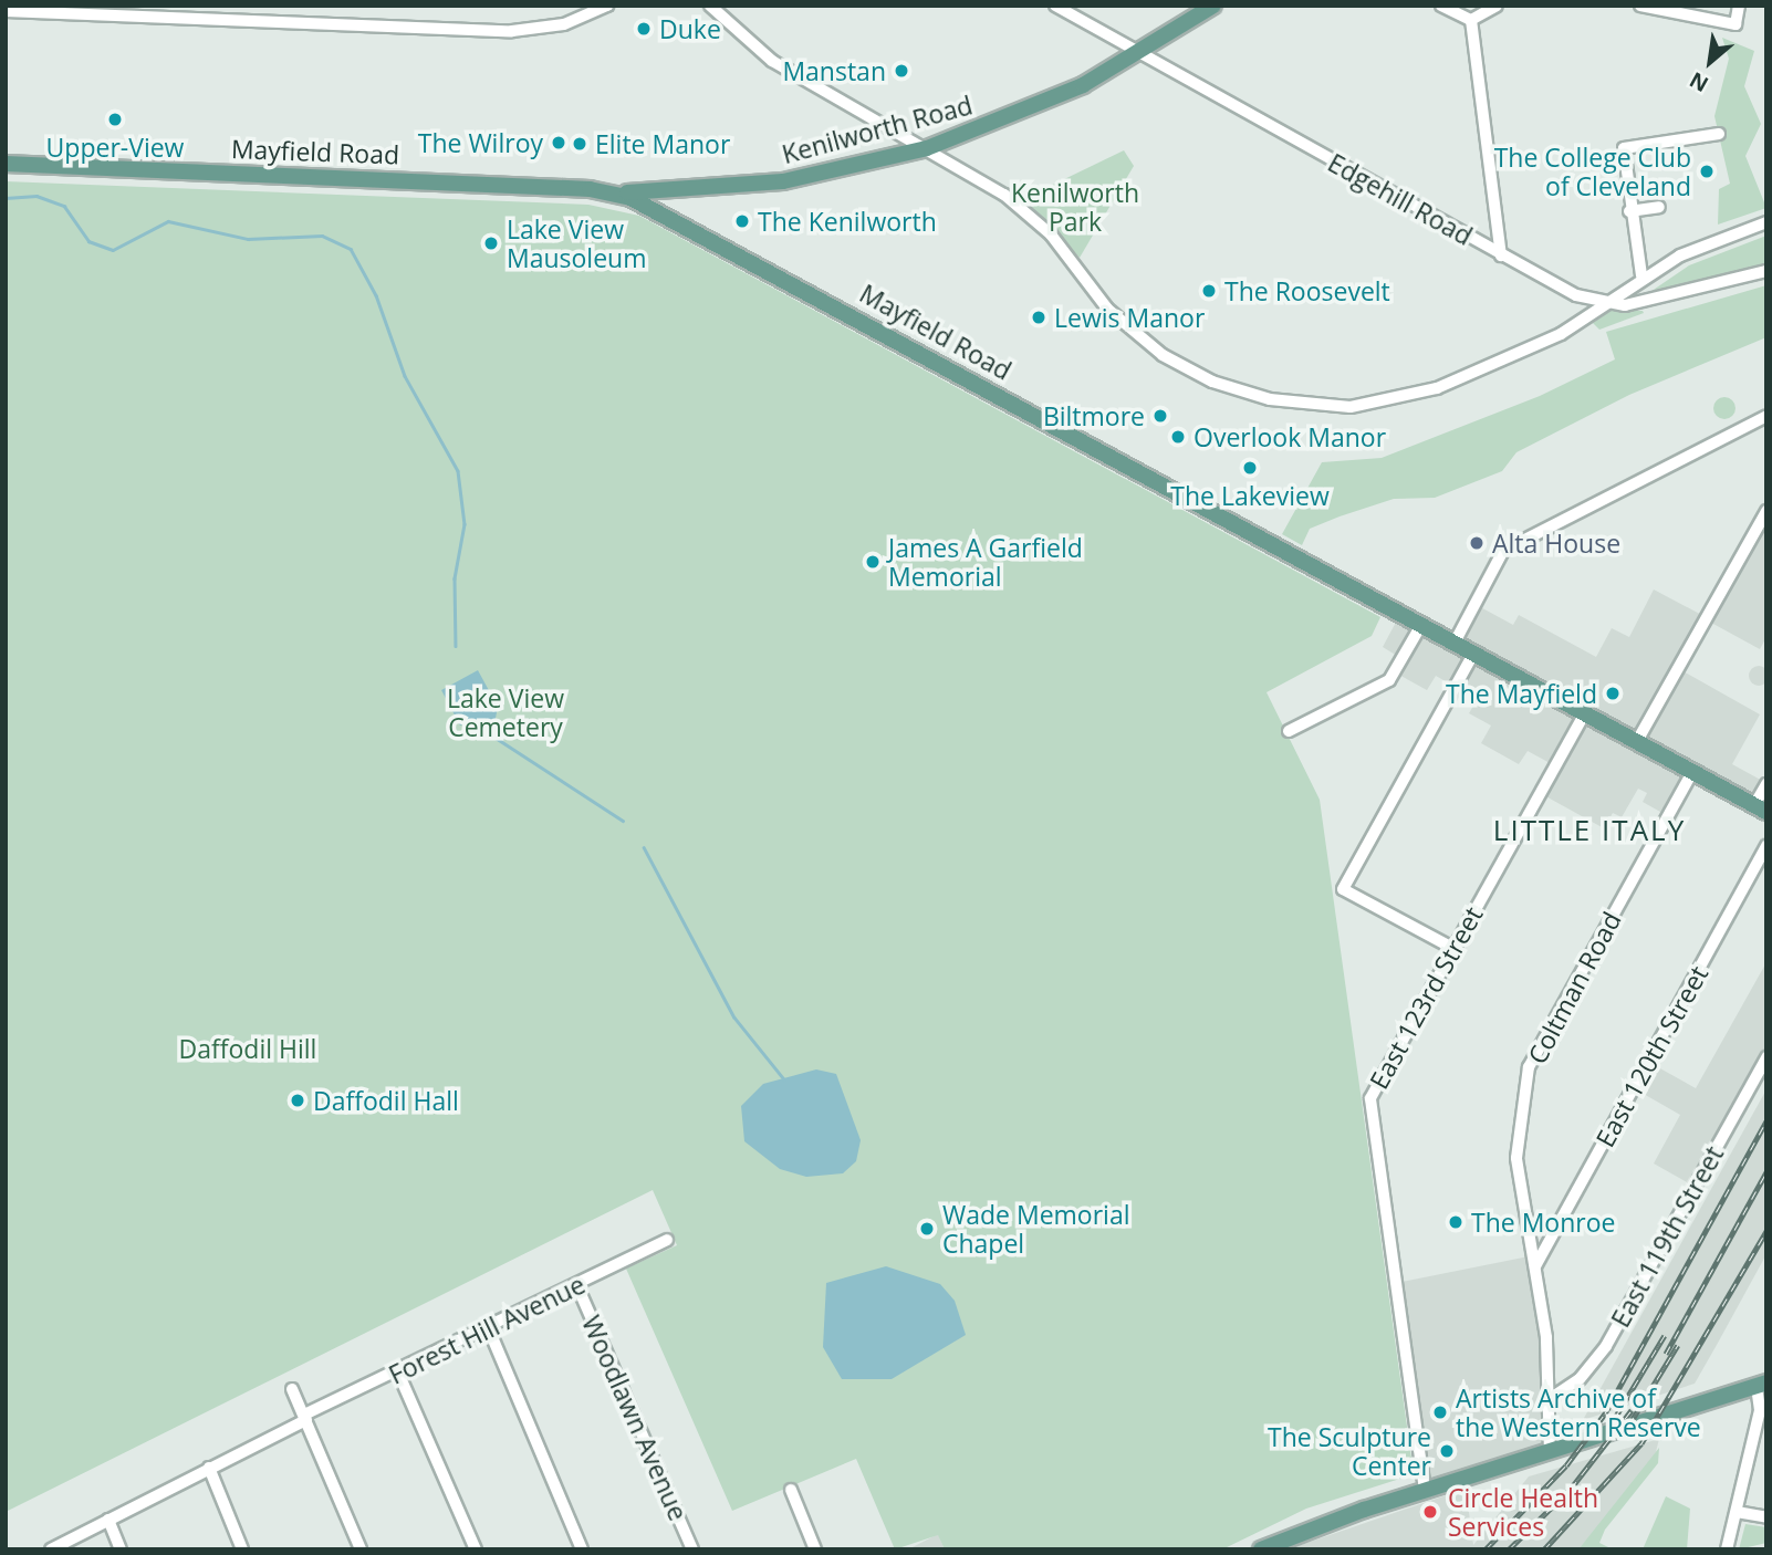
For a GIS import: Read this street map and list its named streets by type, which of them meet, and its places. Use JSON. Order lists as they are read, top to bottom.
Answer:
{
  "streets": {
    "main road": ["Kenilworth Road", "Mayfield Road"],
    "street": [
      "Edgehill Road",
      "Coltman Road",
      "East 123rd Street",
      "East 120th Street",
      "East 119th Street",
      "Forest Hill Avenue",
      "Woodlawn Avenue"
    ]
  },
  "crossings": [
    ["Kenilworth Road", "Mayfield Road"],
    ["Kenilworth Road", "Edgehill Road"],
    ["Mayfield Road", "Coltman Road"],
    ["Mayfield Road", "East 123rd Street"],
    ["Coltman Road", "East 120th Street"],
    ["Coltman Road", "East 119th Street"],
    ["Forest Hill Avenue", "Woodlawn Avenue"]
  ],
  "districts": ["LITTLE ITALY"],
  "parks": ["Kenilworth Park", "Lake View Cemetery", "Daffodil Hill"],
  "places": [
    "Duke",
    "Manstan",
    "Upper-View",
    "The Wilroy",
    "Elite Manor",
    "The College Club of Cleveland",
    "The Kenilworth",
    "Lake View Mausoleum",
    "The Roosevelt",
    "Lewis Manor",
    "Biltmore",
    "Overlook Manor",
    "The Lakeview",
    "Alta House",
    "James A Garfield Memorial",
    "The Mayfield",
    "Daffodil Hall",
    "The Monroe",
    "Wade Memorial Chapel",
    "Artists Archive of the Western Reserve",
    "The Sculpture Center",
    "Circle Health Services"
  ],
  "north": "bottom left"
}
